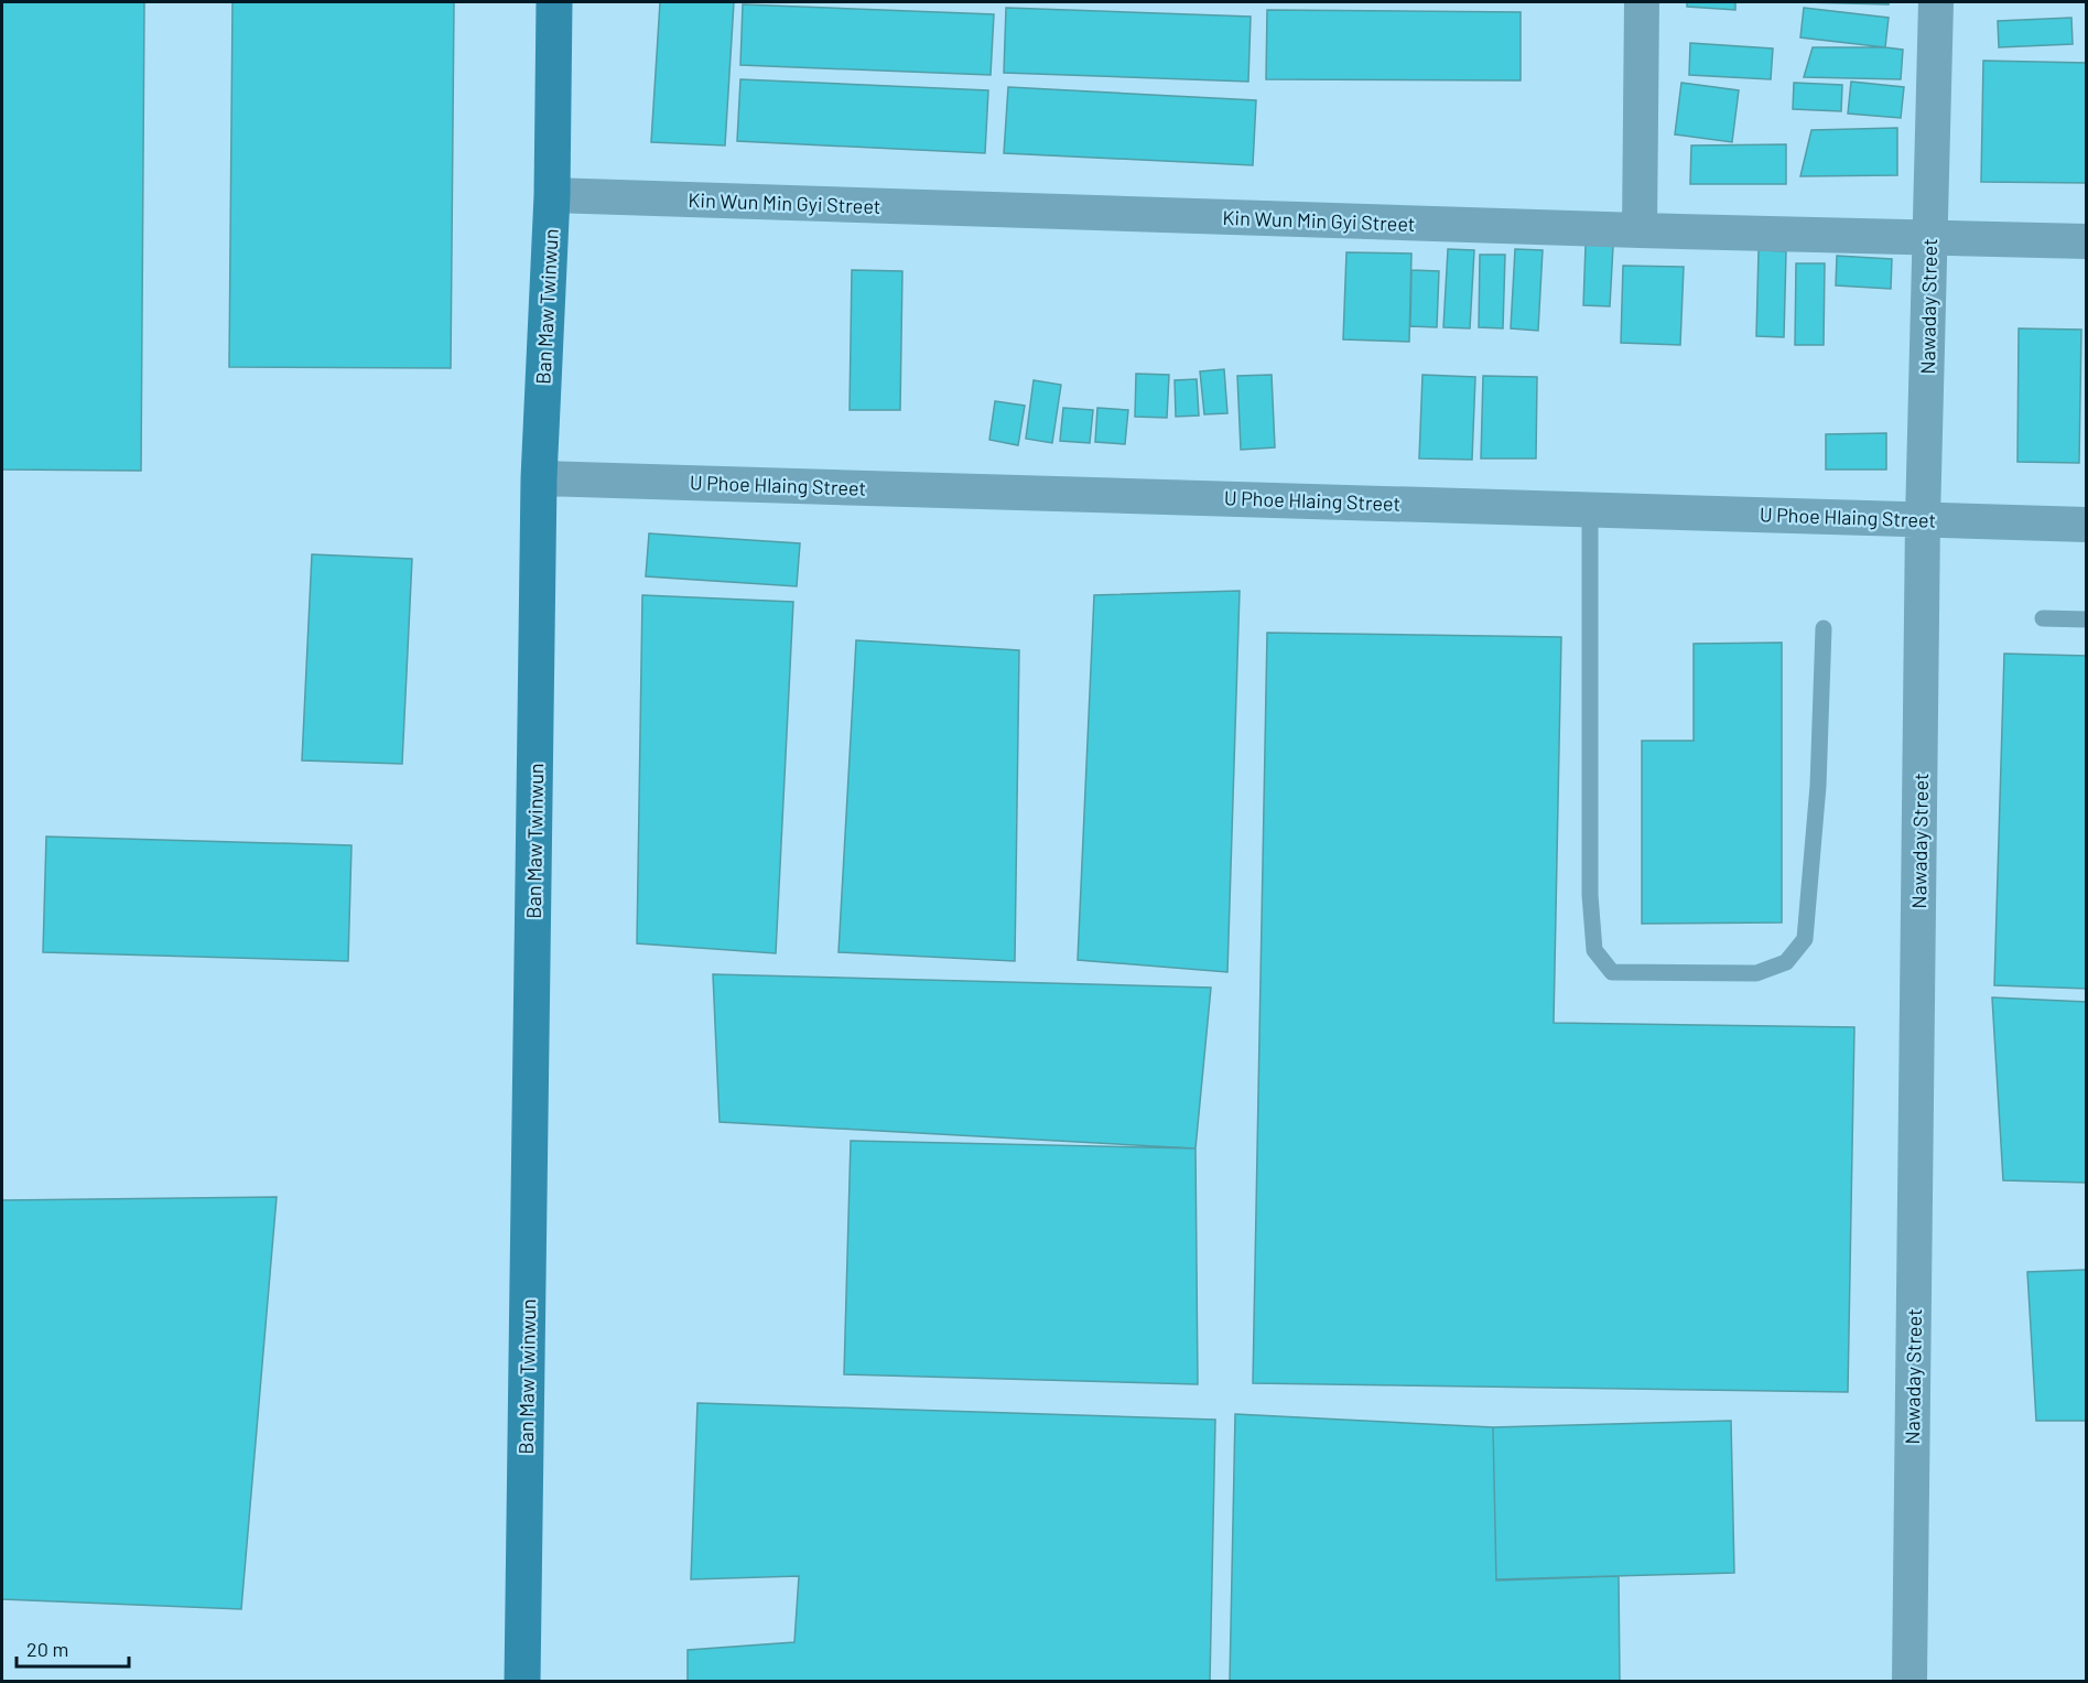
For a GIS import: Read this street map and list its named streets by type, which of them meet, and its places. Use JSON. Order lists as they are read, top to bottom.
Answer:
{
  "streets": {
    "street": [
      "Kin Wun Min Gyi Street",
      "Ban Maw Twinwun",
      "Nawaday Street",
      "U Phoe Hlaing Street"
    ]
  },
  "crossings": [
    ["Kin Wun Min Gyi Street", "Ban Maw Twinwun"],
    ["Kin Wun Min Gyi Street", "Nawaday Street"],
    ["Ban Maw Twinwun", "U Phoe Hlaing Street"],
    ["Nawaday Street", "U Phoe Hlaing Street"]
  ],
  "scale_bar": "20 m"
}
